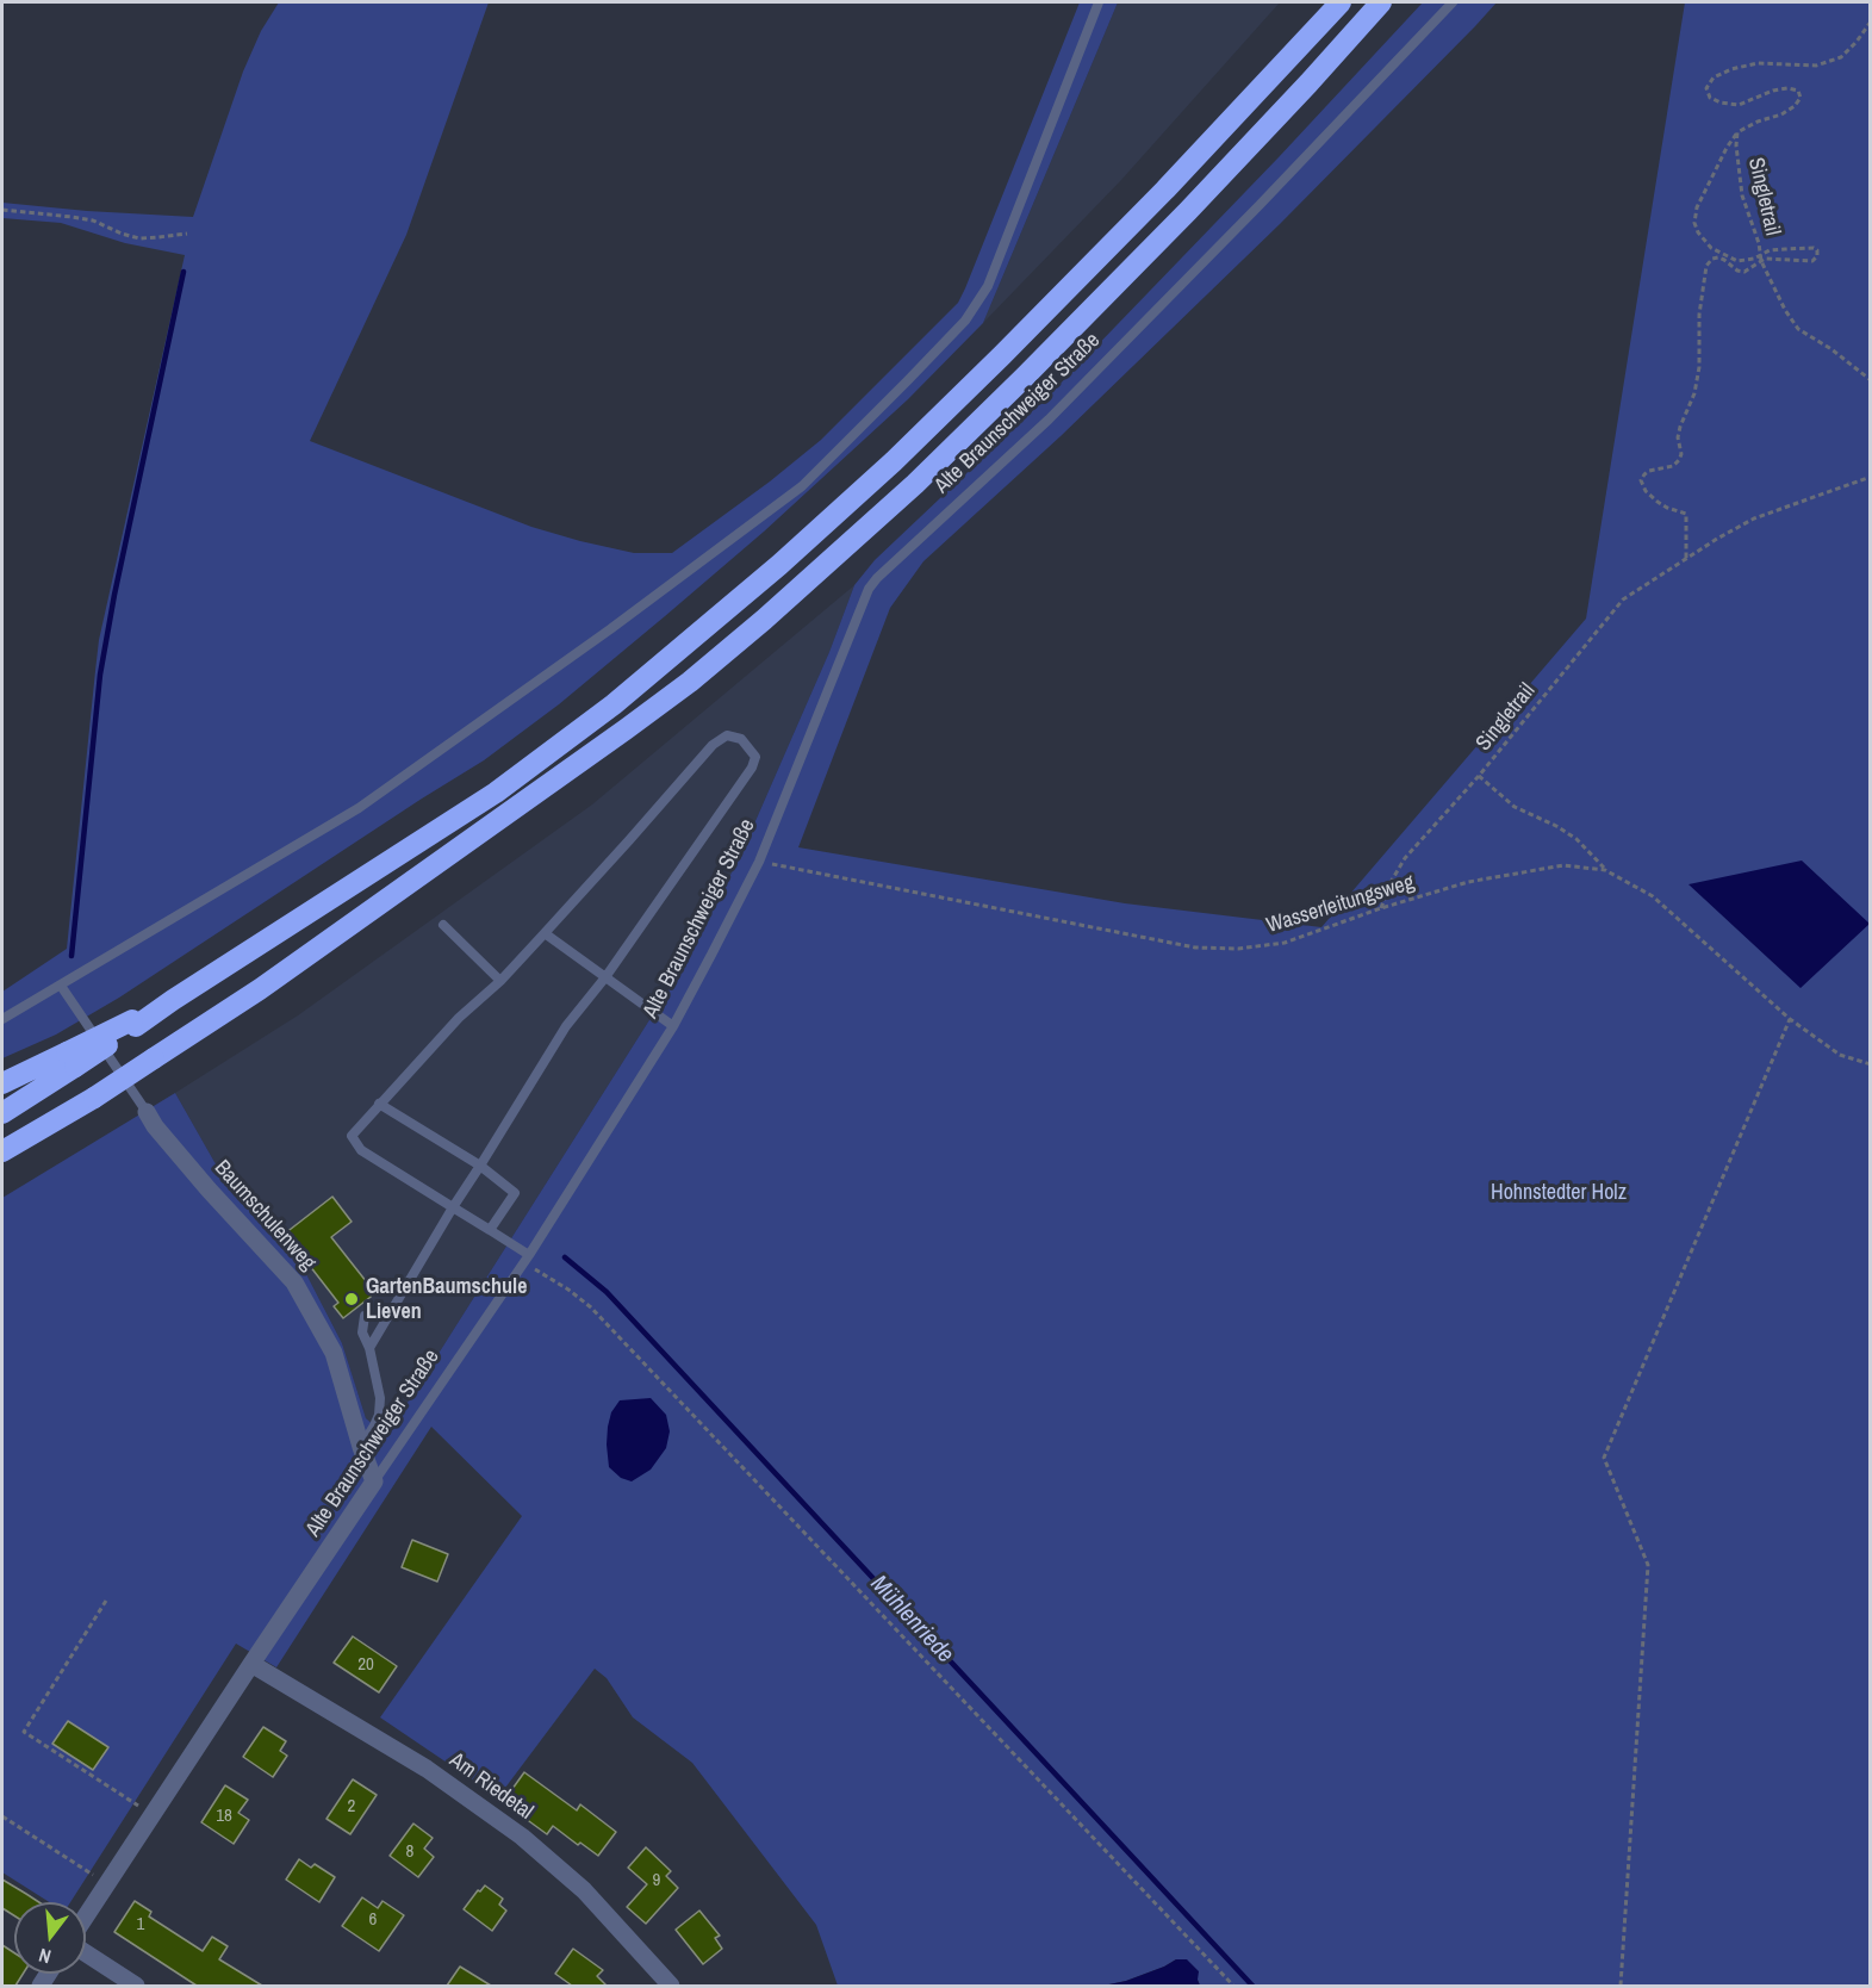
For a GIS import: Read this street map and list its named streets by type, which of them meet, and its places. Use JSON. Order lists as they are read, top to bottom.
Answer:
{
  "streets": {
    "street": ["Alte Braunschweiger Straße", "Baumschulenweg", "Am Riedetal"],
    "path": ["Singletrail", "Wasserleitungsweg"]
  },
  "crossings": [
    ["Singletrail", "Wasserleitungsweg"],
    ["Alte Braunschweiger Straße", "Wasserleitungsweg"],
    ["Alte Braunschweiger Straße", "Baumschulenweg"],
    ["Alte Braunschweiger Straße", "Am Riedetal"]
  ],
  "water": ["Mühlenriede"],
  "parks": ["Hohnstedter Holz"],
  "places": ["GartenBaumschule Lieven"],
  "house_numbers": [
    "20",
    "2",
    "18",
    "8",
    "9",
    "6",
    "1"
  ],
  "north": "bottom"
}
